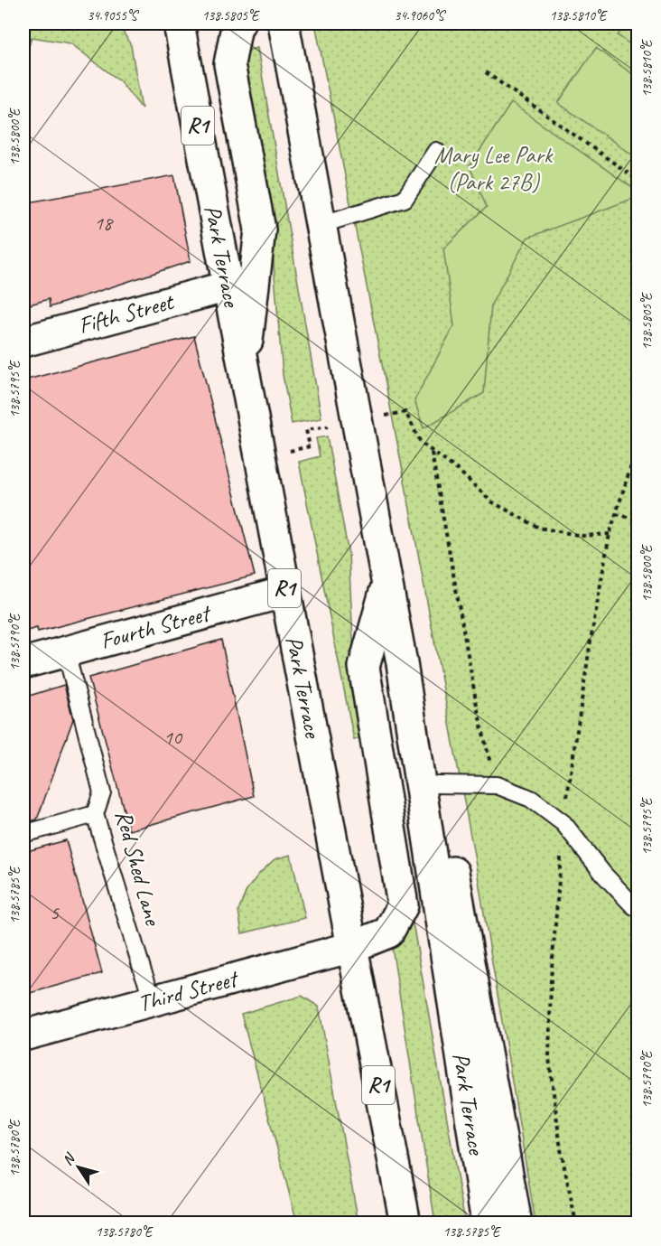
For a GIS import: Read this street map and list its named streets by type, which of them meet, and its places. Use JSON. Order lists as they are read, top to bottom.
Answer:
{
  "streets": {
    "main road": [
      "R1",
      "Park Terrace",
      "Fifth Street",
      "Fourth Street",
      "Third Street"
    ],
    "lane": ["Red Shed Lane"]
  },
  "crossings": [
    ["Park Terrace", "Fifth Street"],
    ["Park Terrace", "Fourth Street"],
    ["Park Terrace", "Third Street"],
    ["Fourth Street", "Red Shed Lane"],
    ["Red Shed Lane", "Third Street"]
  ],
  "parks": ["Mary Lee Park (Park 27B)"],
  "house_numbers": ["18", "10", "5"],
  "north": "top left",
  "coordinates": [
    "34.9055°S",
    "138.5805°E",
    "34.9060°S",
    "138.5810°E",
    "138.5800°E",
    "138.5795°E",
    "138.5790°E",
    "138.5785°E",
    "138.5780°E"
  ]
}
